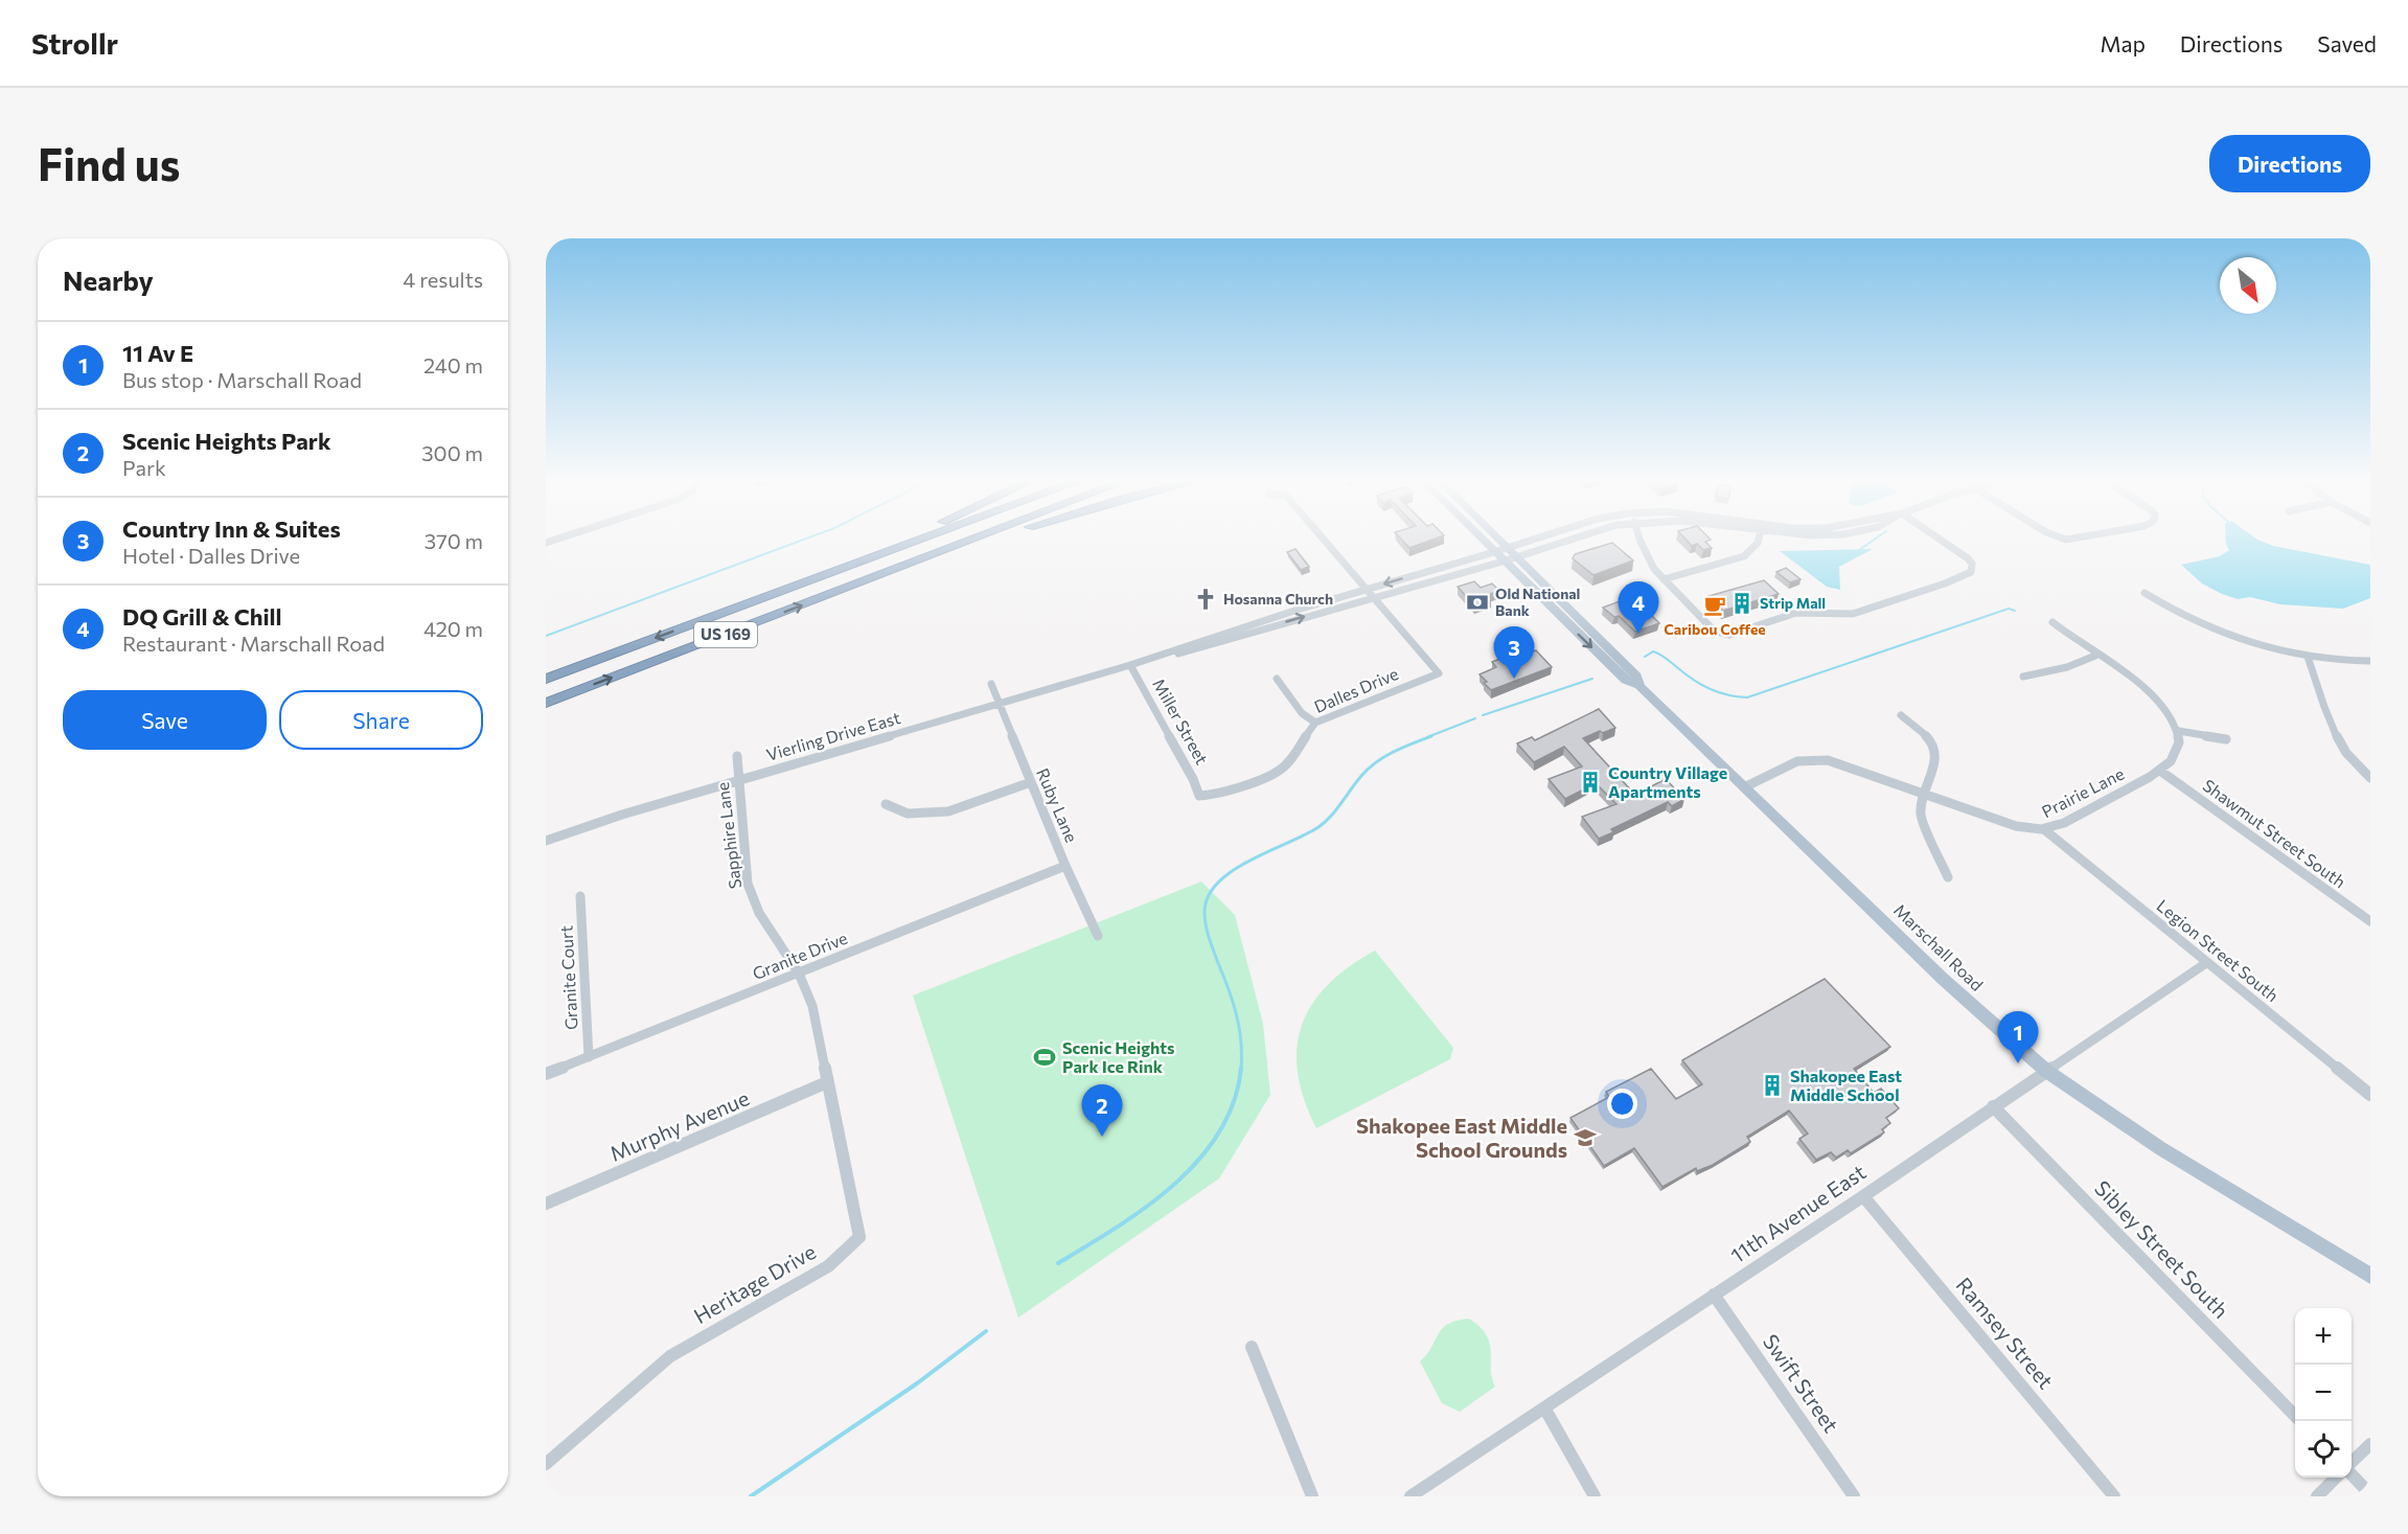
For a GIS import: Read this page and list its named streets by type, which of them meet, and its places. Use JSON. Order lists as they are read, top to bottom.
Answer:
{
  "streets": {
    "highway": ["US 169"],
    "main road": ["Marschall Road"],
    "street": [
      "Dalles Drive",
      "Miller Street",
      "Vierling Drive East",
      "Prairie Lane",
      "Ruby Lane",
      "Shawmut Street South",
      "Sapphire Lane",
      "Legion Street South",
      "Granite Drive",
      "Granite Court",
      "Murphy Avenue",
      "11th Avenue East",
      "Sibley Street South",
      "Heritage Drive",
      "Ramsey Street",
      "Swift Street"
    ]
  },
  "crossings": [
    ["Dalles Drive", "Miller Street"],
    ["Dalles Drive", "Vierling Drive East"],
    ["Miller Street", "Vierling Drive East"],
    ["Vierling Drive East", "Ruby Lane"],
    ["Vierling Drive East", "Sapphire Lane"],
    ["Vierling Drive East", "Marschall Road"],
    ["Prairie Lane", "Shawmut Street South"],
    ["Prairie Lane", "Marschall Road"],
    ["Prairie Lane", "Legion Street South"],
    ["Ruby Lane", "Granite Drive"],
    ["Sapphire Lane", "Granite Drive"],
    ["Sapphire Lane", "Heritage Drive"],
    ["Marschall Road", "11th Avenue East"],
    ["Legion Street South", "11th Avenue East"],
    ["Granite Drive", "Granite Court"],
    ["Granite Drive", "Heritage Drive"],
    ["Murphy Avenue", "Heritage Drive"],
    ["11th Avenue East", "Sibley Street South"],
    ["11th Avenue East", "Ramsey Street"],
    ["11th Avenue East", "Swift Street"]
  ],
  "places": {
    "church": ["Hosanna Church"],
    "bank": ["Old National Bank"],
    "building": ["Strip Mall", "Country Village Apartments", "Shakopee East Middle School"],
    "cafe": ["Caribou Coffee"],
    "sports": ["Scenic Heights Park Ice Rink"],
    "school or university": ["Shakopee East Middle School Grounds"]
  },
  "north": "bottom right",
  "page": {
    "header": "Strollr",
    "nav": ["Map", "Directions", "Saved"],
    "buttons": [
      "Directions",
      ["Save", "Share"]
    ],
    "title": "Find us",
    "heading": ["Nearby", "4 results"],
    "list": [
      {
        "mark": "1",
        "name": "11 Av E",
        "note": "Bus stop · Marschall Road",
        "value": "240 m"
      },
      {
        "mark": "2",
        "name": "Scenic Heights Park",
        "note": "Park",
        "value": "300 m"
      },
      {
        "mark": "3",
        "name": "Country Inn & Suites",
        "note": "Hotel · Dalles Drive",
        "value": "370 m"
      },
      {
        "mark": "4",
        "name": "DQ Grill & Chill",
        "note": "Restaurant · Marschall Road",
        "value": "420 m"
      }
    ],
    "pins": [
      "4",
      "3",
      "1",
      "2"
    ],
    "map_buttons": ["+", "−"]
  }
}
